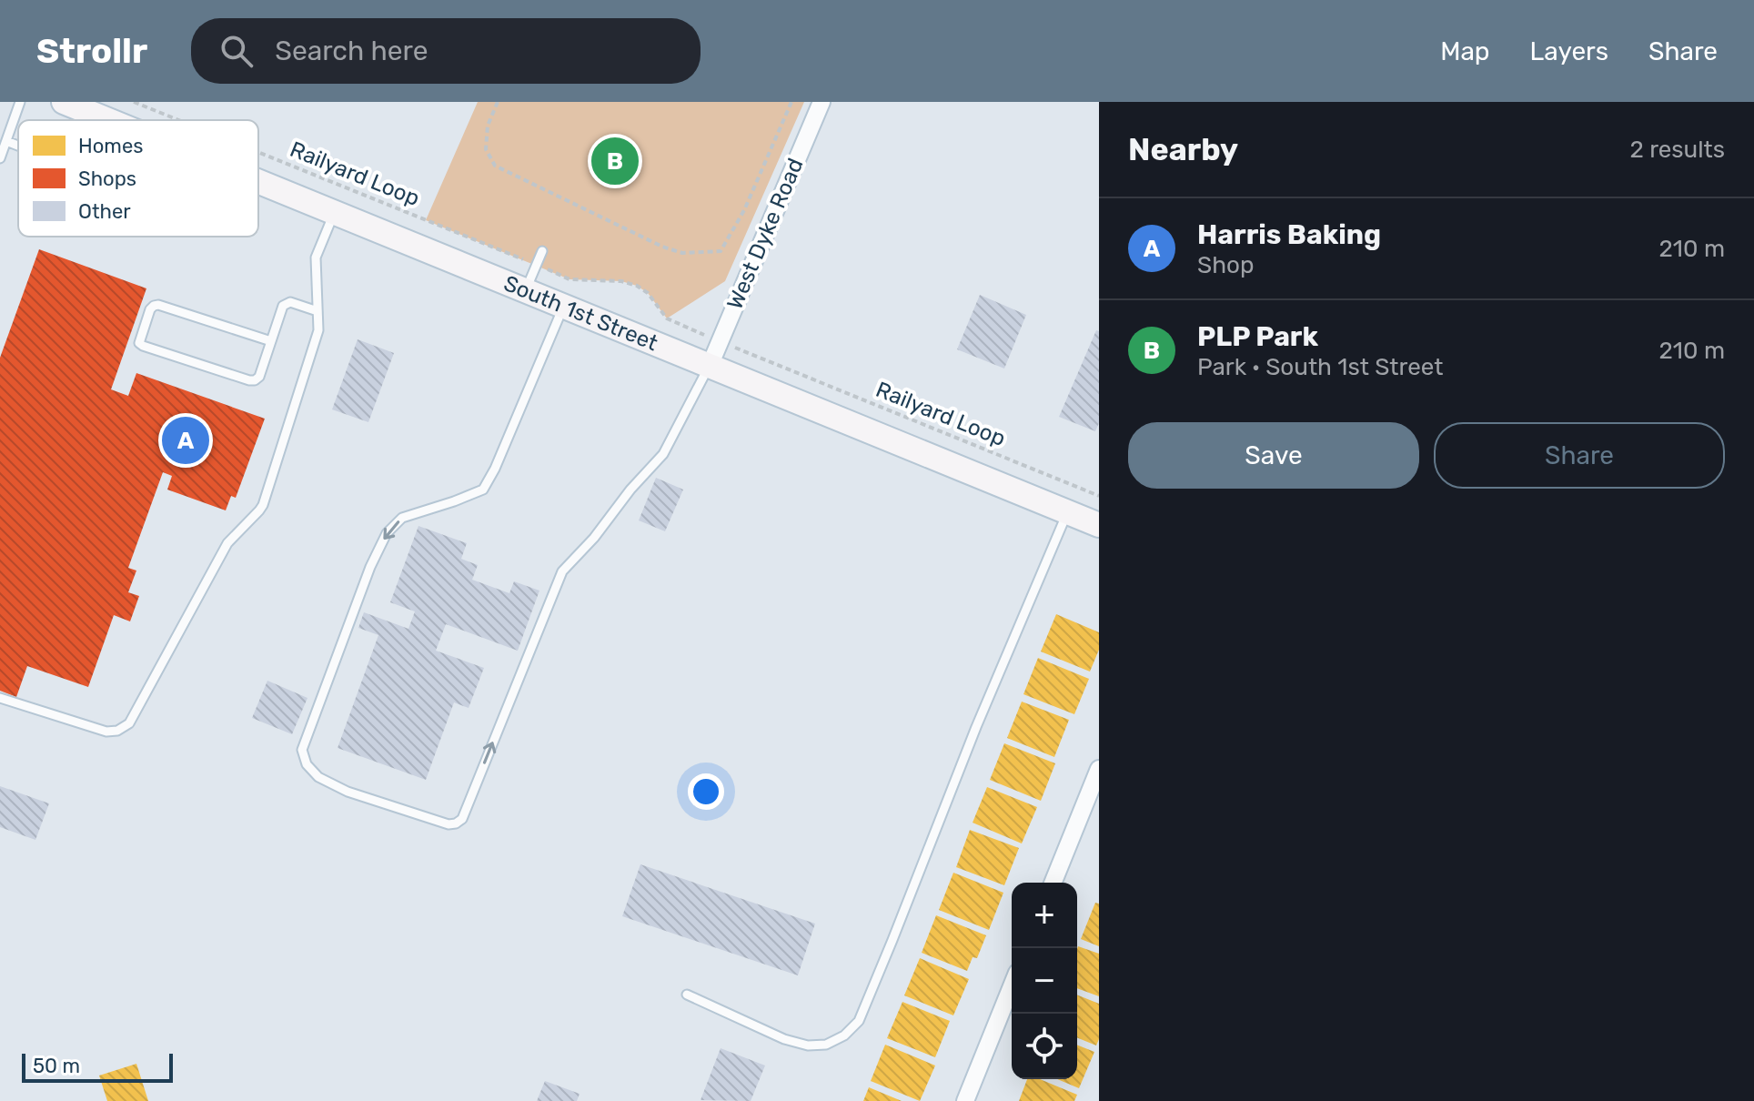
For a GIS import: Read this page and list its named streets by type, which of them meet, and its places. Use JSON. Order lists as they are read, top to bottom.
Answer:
{
  "streets": {
    "main road": ["South 1st Street"],
    "street": ["West Dyke Road"],
    "path": ["Railyard Loop"]
  },
  "crossings": [
    ["West Dyke Road", "South 1st Street"]
  ],
  "legend": ["Homes", "Shops", "Other"],
  "scale_bar": "50 m",
  "page": {
    "header": "Strollr",
    "search": "Search here",
    "nav": ["Map", "Layers", "Share"],
    "heading": ["Nearby", "2 results"],
    "pins": ["B", "A"],
    "list": [
      {
        "mark": "A",
        "name": "Harris Baking",
        "note": "Shop",
        "value": "210 m"
      },
      {
        "mark": "B",
        "name": "PLP Park",
        "note": "Park · South 1st Street",
        "value": "210 m"
      }
    ],
    "buttons": ["Save", "Share"],
    "map_buttons": ["+", "−"],
    "scale": "50 m"
  }
}
